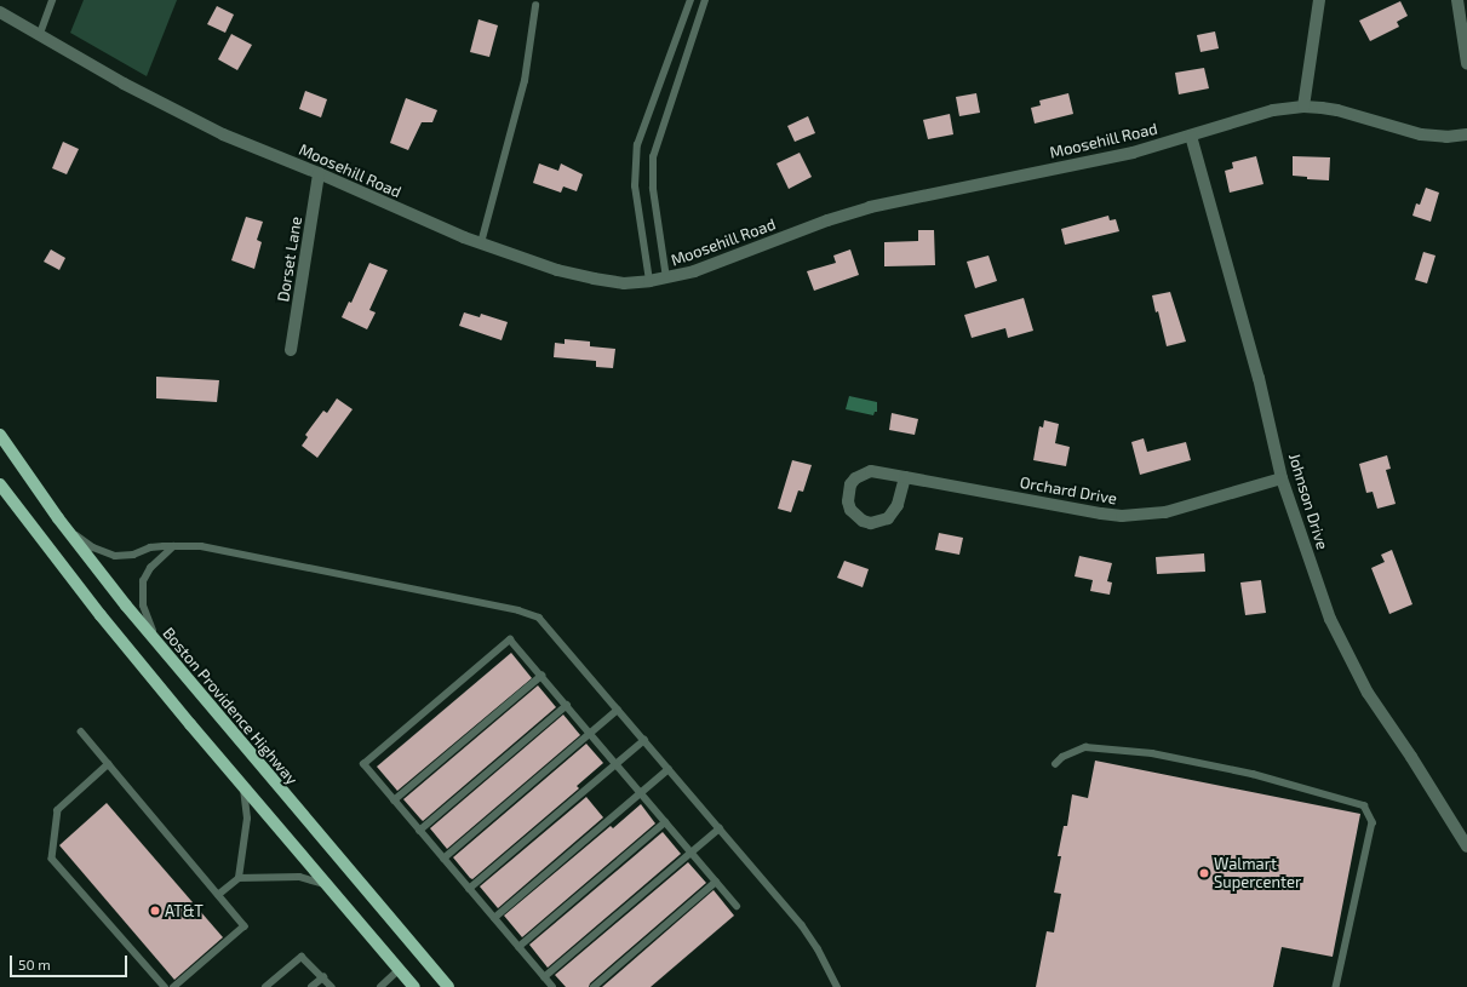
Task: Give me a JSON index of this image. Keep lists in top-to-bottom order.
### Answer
{
  "streets": {
    "main road": ["Boston Providence Highway"],
    "street": [
      "Moosehill Road",
      "Dorset Lane",
      "Orchard Drive",
      "Johnson Drive"
    ]
  },
  "crossings": [
    ["Moosehill Road", "Dorset Lane"],
    ["Moosehill Road", "Johnson Drive"],
    ["Orchard Drive", "Johnson Drive"]
  ],
  "places": ["Walmart Supercenter", "AT&T"],
  "scale_bar": "50 m"
}
